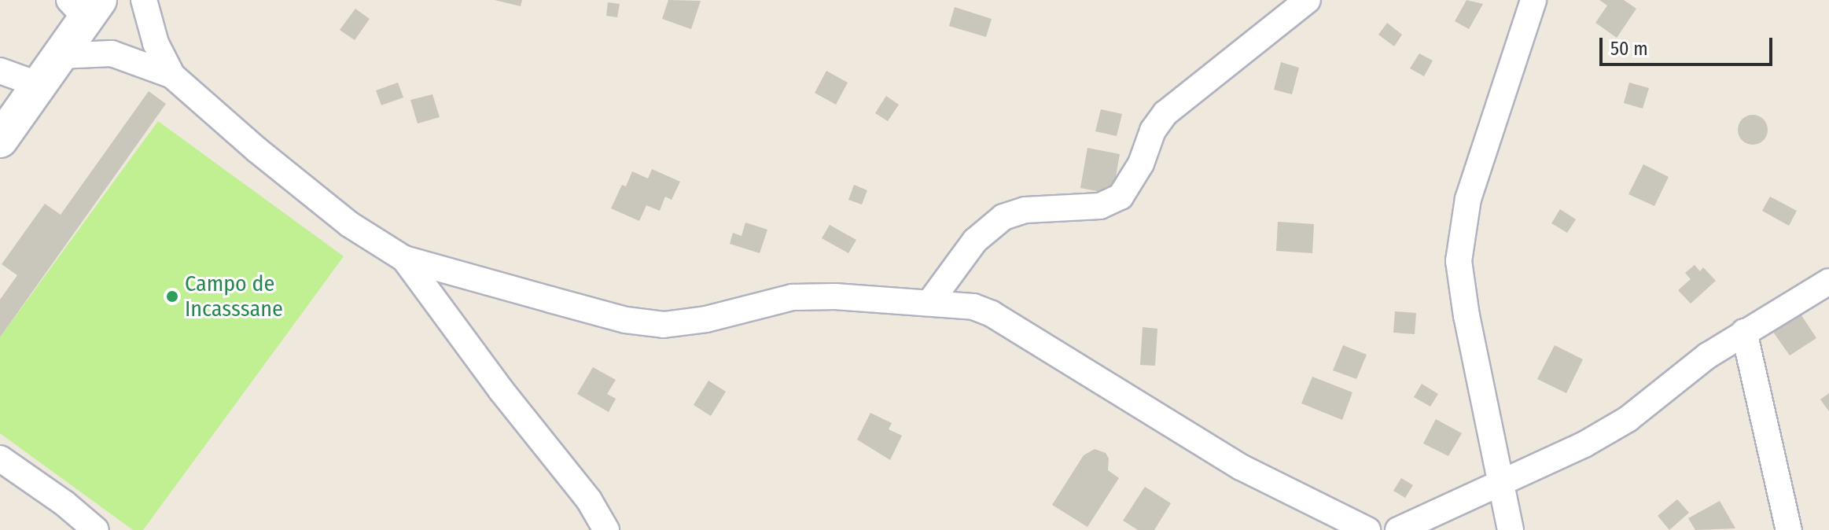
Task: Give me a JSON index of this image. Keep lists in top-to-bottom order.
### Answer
{
  "places": ["Campo de Incasssane"],
  "scale_bar": "50 m"
}
